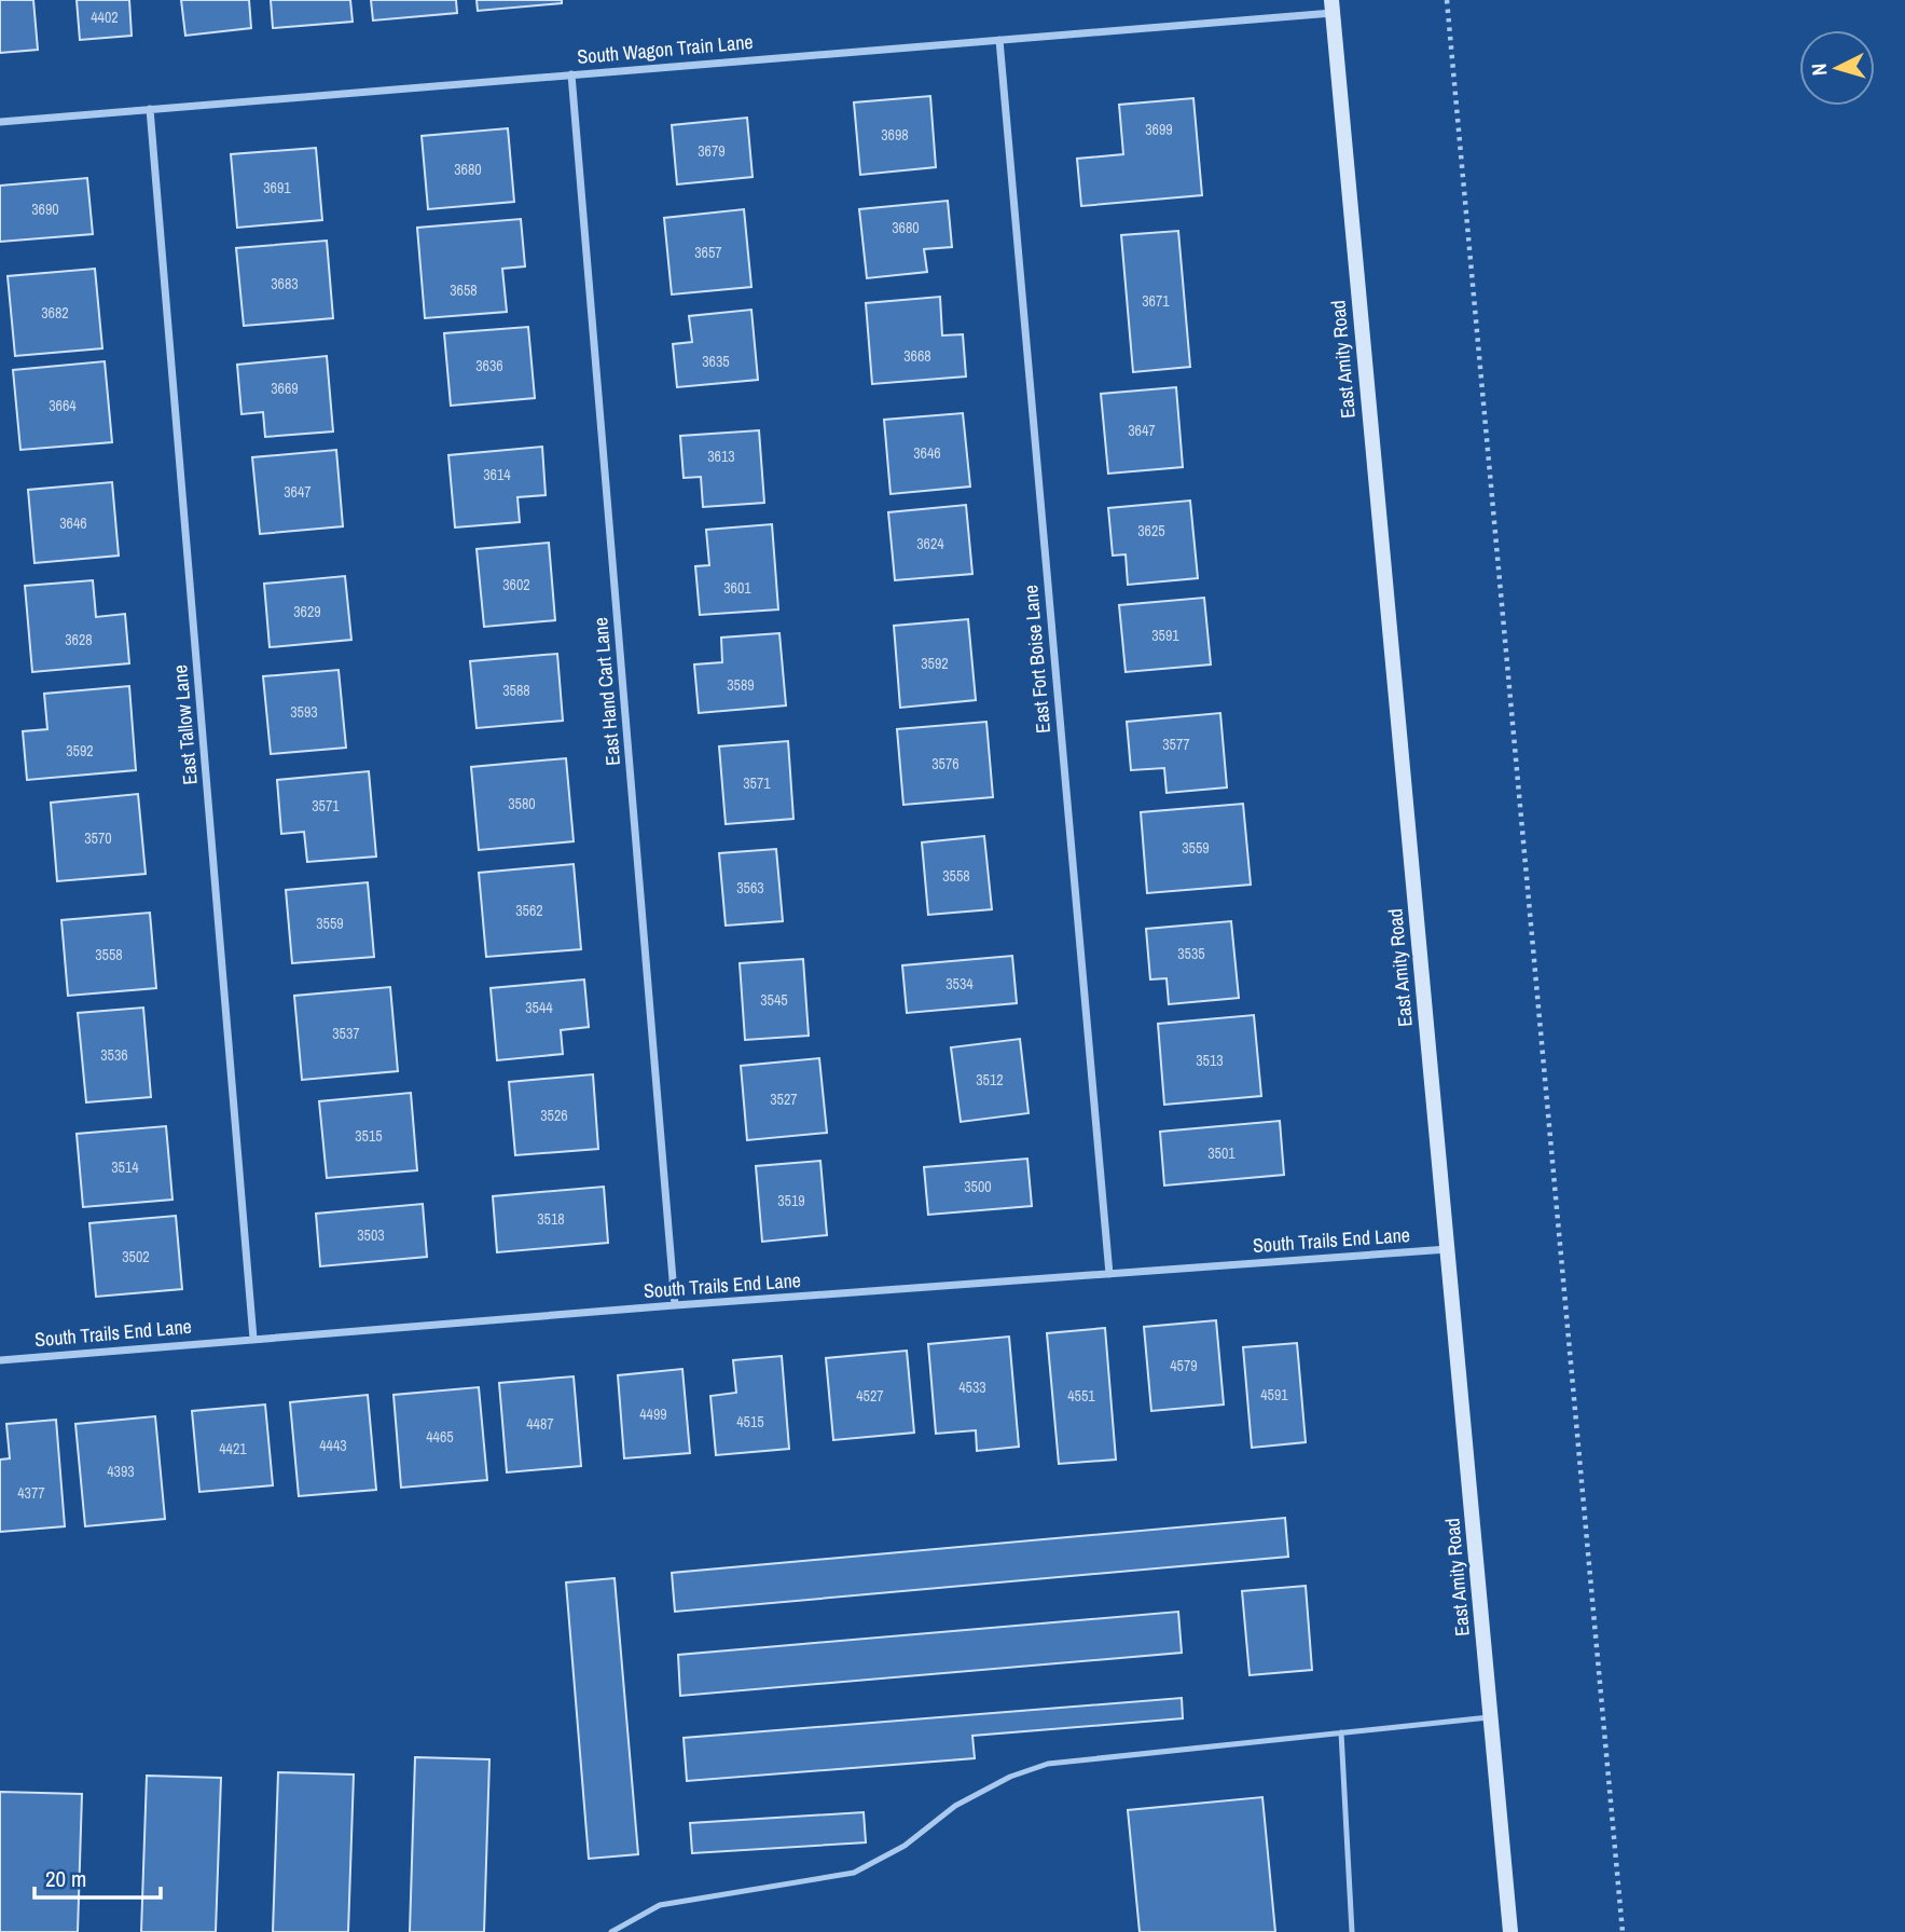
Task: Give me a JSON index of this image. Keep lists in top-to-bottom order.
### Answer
{
  "streets": {
    "street": [
      "South Wagon Train Lane",
      "East Amity Road",
      "East Fort Boise Lane",
      "East Hand Cart Lane",
      "East Tallow Lane",
      "South Trails End Lane"
    ]
  },
  "crossings": [
    ["South Wagon Train Lane", "East Amity Road"],
    ["South Wagon Train Lane", "East Fort Boise Lane"],
    ["South Wagon Train Lane", "East Hand Cart Lane"],
    ["South Wagon Train Lane", "East Tallow Lane"],
    ["East Amity Road", "South Trails End Lane"],
    ["East Fort Boise Lane", "South Trails End Lane"],
    ["East Hand Cart Lane", "South Trails End Lane"],
    ["East Tallow Lane", "South Trails End Lane"]
  ],
  "house_numbers": [
    "4402",
    "3699",
    "3698",
    "3679",
    "3680",
    "3691",
    "3690",
    "3680",
    "3657",
    "3683",
    "3658",
    "3671",
    "3682",
    "3668",
    "3635",
    "3636",
    "3669",
    "3664",
    "3647",
    "3646",
    "3613",
    "3614",
    "3647",
    "3646",
    "3625",
    "3624",
    "3602",
    "3601",
    "3629",
    "3591",
    "3628",
    "3592",
    "3589",
    "3588",
    "3593",
    "3577",
    "3592",
    "3576",
    "3571",
    "3580",
    "3571",
    "3570",
    "3559",
    "3558",
    "3563",
    "3562",
    "3559",
    "3535",
    "3558",
    "3534",
    "3545",
    "3544",
    "3537",
    "3536",
    "3513",
    "3512",
    "3527",
    "3526",
    "3515",
    "3501",
    "3514",
    "3500",
    "3519",
    "3518",
    "3503",
    "3502",
    "4579",
    "4533",
    "4591",
    "4527",
    "4551",
    "4499",
    "4515",
    "4487",
    "4465",
    "4443",
    "4421",
    "4393",
    "4377"
  ],
  "scale_bar": "20 m",
  "north": "left"
}
